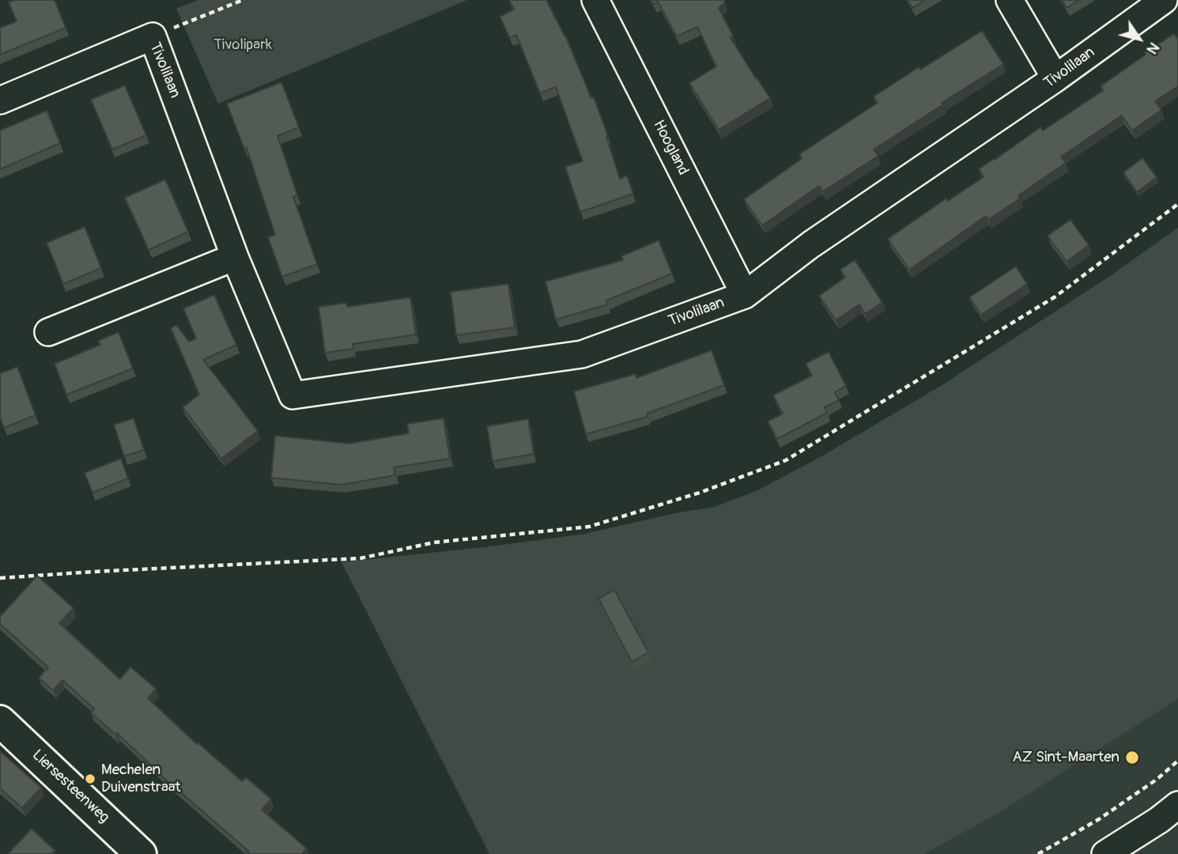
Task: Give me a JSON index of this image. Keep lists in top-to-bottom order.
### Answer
{
  "streets": {
    "main road": ["Liersesteenweg"],
    "street": ["Tivolilaan", "Hoogland"]
  },
  "crossings": [
    ["Tivolilaan", "Hoogland"]
  ],
  "parks": ["Tivolipark"],
  "places": ["AZ Sint-Maarten", "Mechelen Duivenstraat"],
  "north": "bottom right"
}
